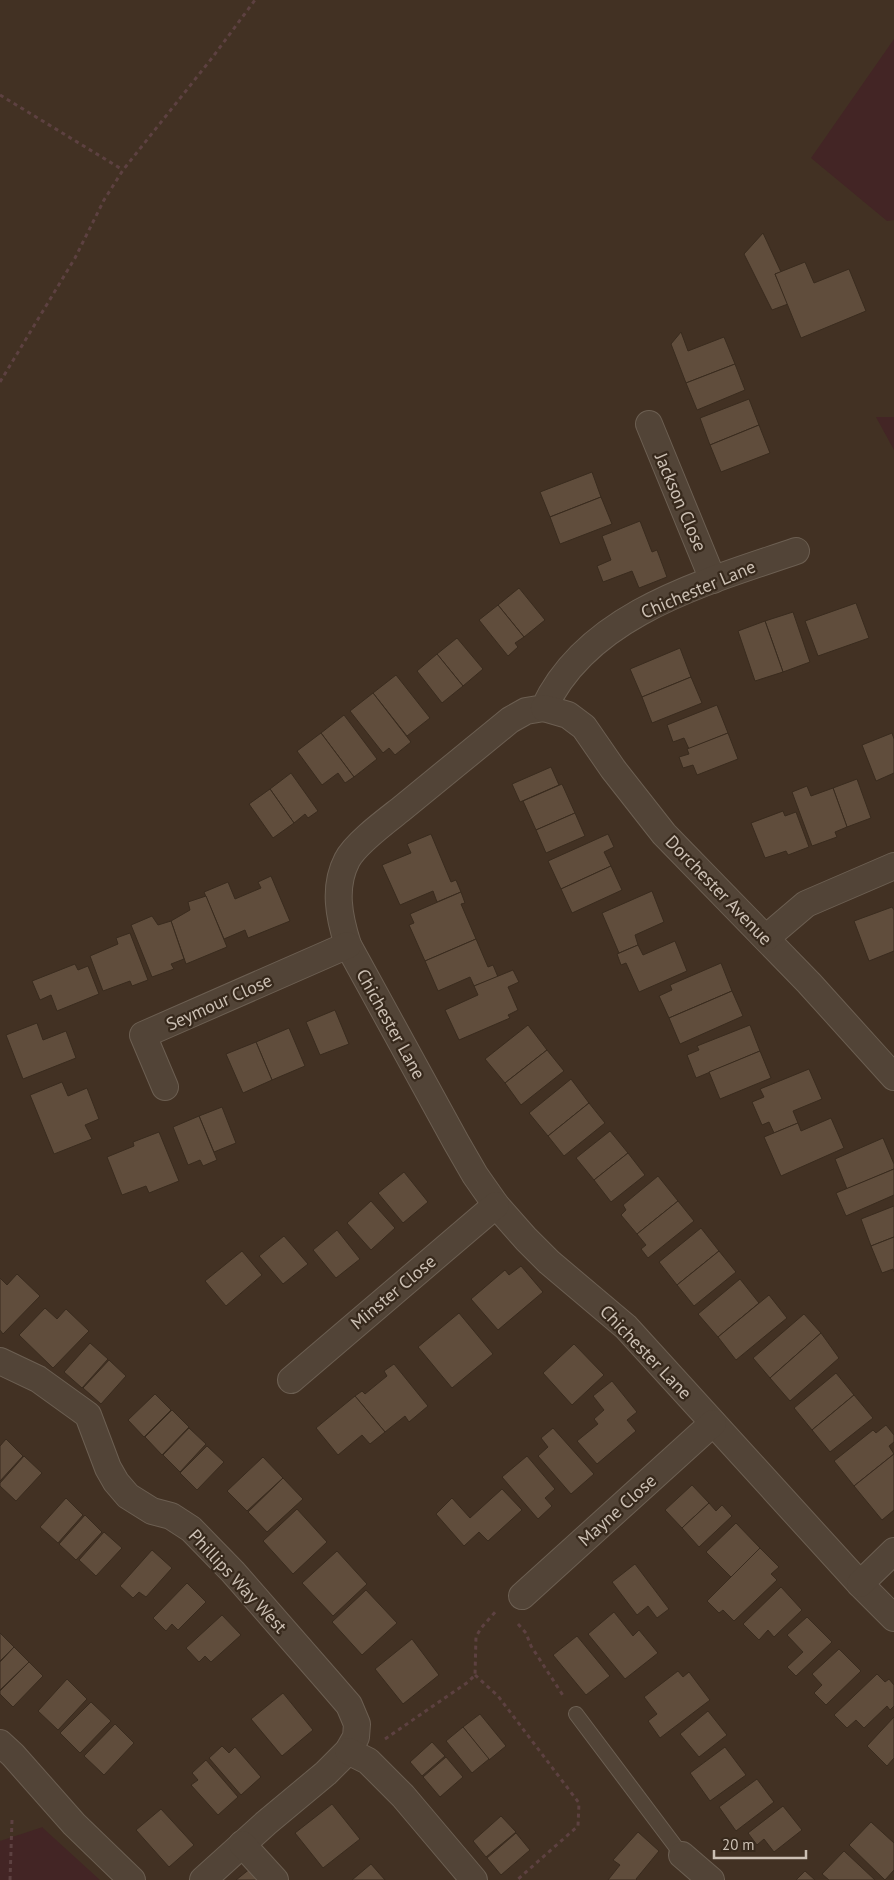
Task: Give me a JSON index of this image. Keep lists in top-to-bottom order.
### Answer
{
  "streets": {
    "street": [
      "Jackson Close",
      "Chichester Lane",
      "Dorchester Avenue",
      "Seymour Close",
      "Minster Close",
      "Mayne Close",
      "Phillips Way West"
    ]
  },
  "crossings": [
    ["Jackson Close", "Chichester Lane"],
    ["Chichester Lane", "Dorchester Avenue"],
    ["Chichester Lane", "Seymour Close"],
    ["Chichester Lane", "Minster Close"],
    ["Chichester Lane", "Mayne Close"]
  ],
  "scale_bar": "20 m"
}
